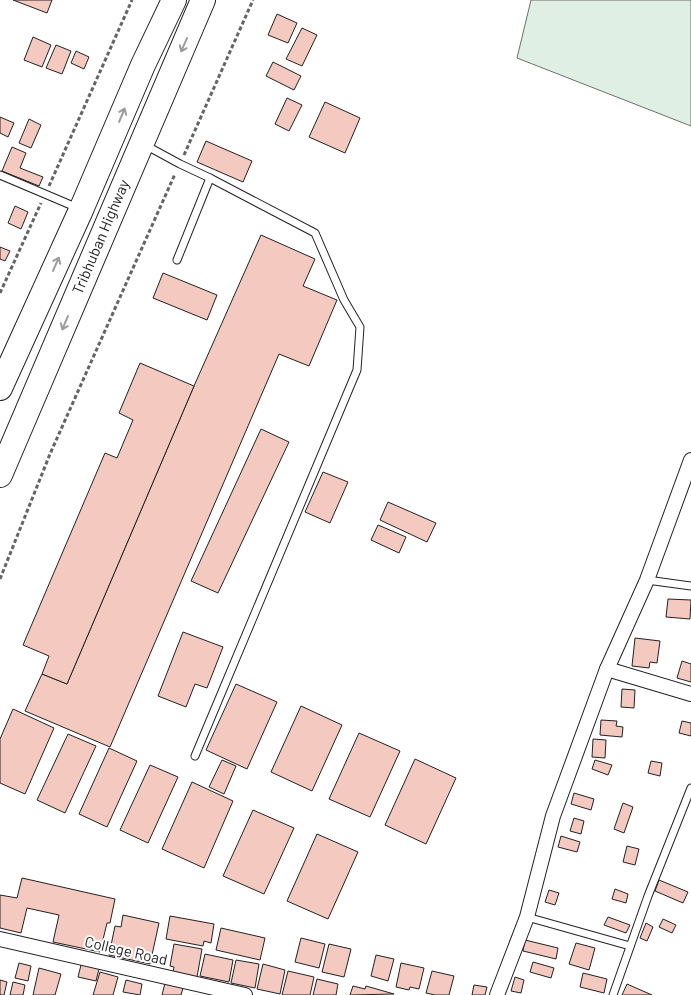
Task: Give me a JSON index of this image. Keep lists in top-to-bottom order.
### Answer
{
  "streets": {
    "highway": ["Tribhuban Highway"],
    "street": ["College Road"]
  }
}
